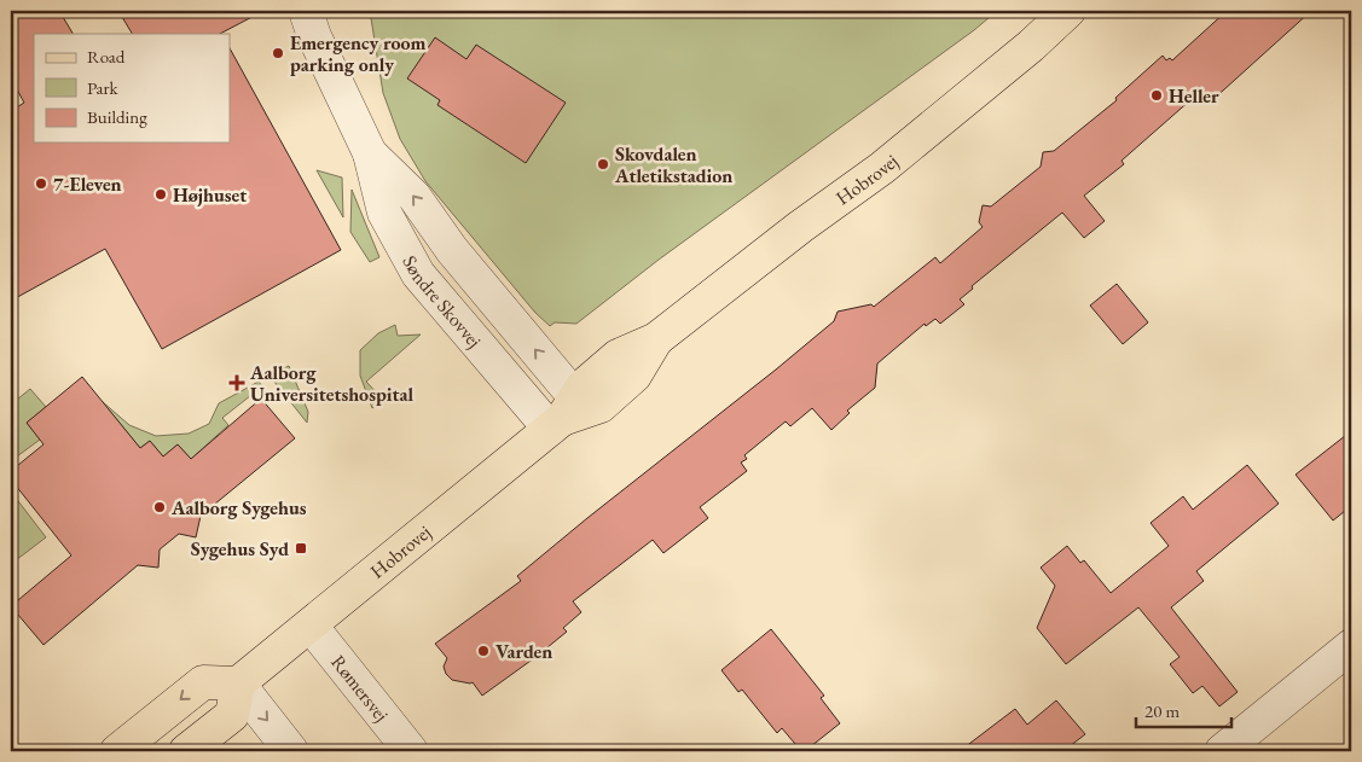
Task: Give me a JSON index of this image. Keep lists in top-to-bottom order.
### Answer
{
  "streets": {
    "main road": ["Hobrovej"],
    "street": ["Søndre Skovvej", "Rømersvej"]
  },
  "crossings": [
    ["Hobrovej", "Søndre Skovvej"],
    ["Hobrovej", "Rømersvej"]
  ],
  "places": {
    "other": [
      "Emergency room parking only",
      "Heller",
      "Skovdalen Atletikstadion",
      "7-Eleven",
      "Højhuset",
      "Aalborg Sygehus",
      "Varden"
    ],
    "health": ["Aalborg Universitetshospital"],
    "transit": ["Sygehus Syd"]
  },
  "legend": ["Road", "Park", "Building"],
  "scale_bar": "20 m"
}
